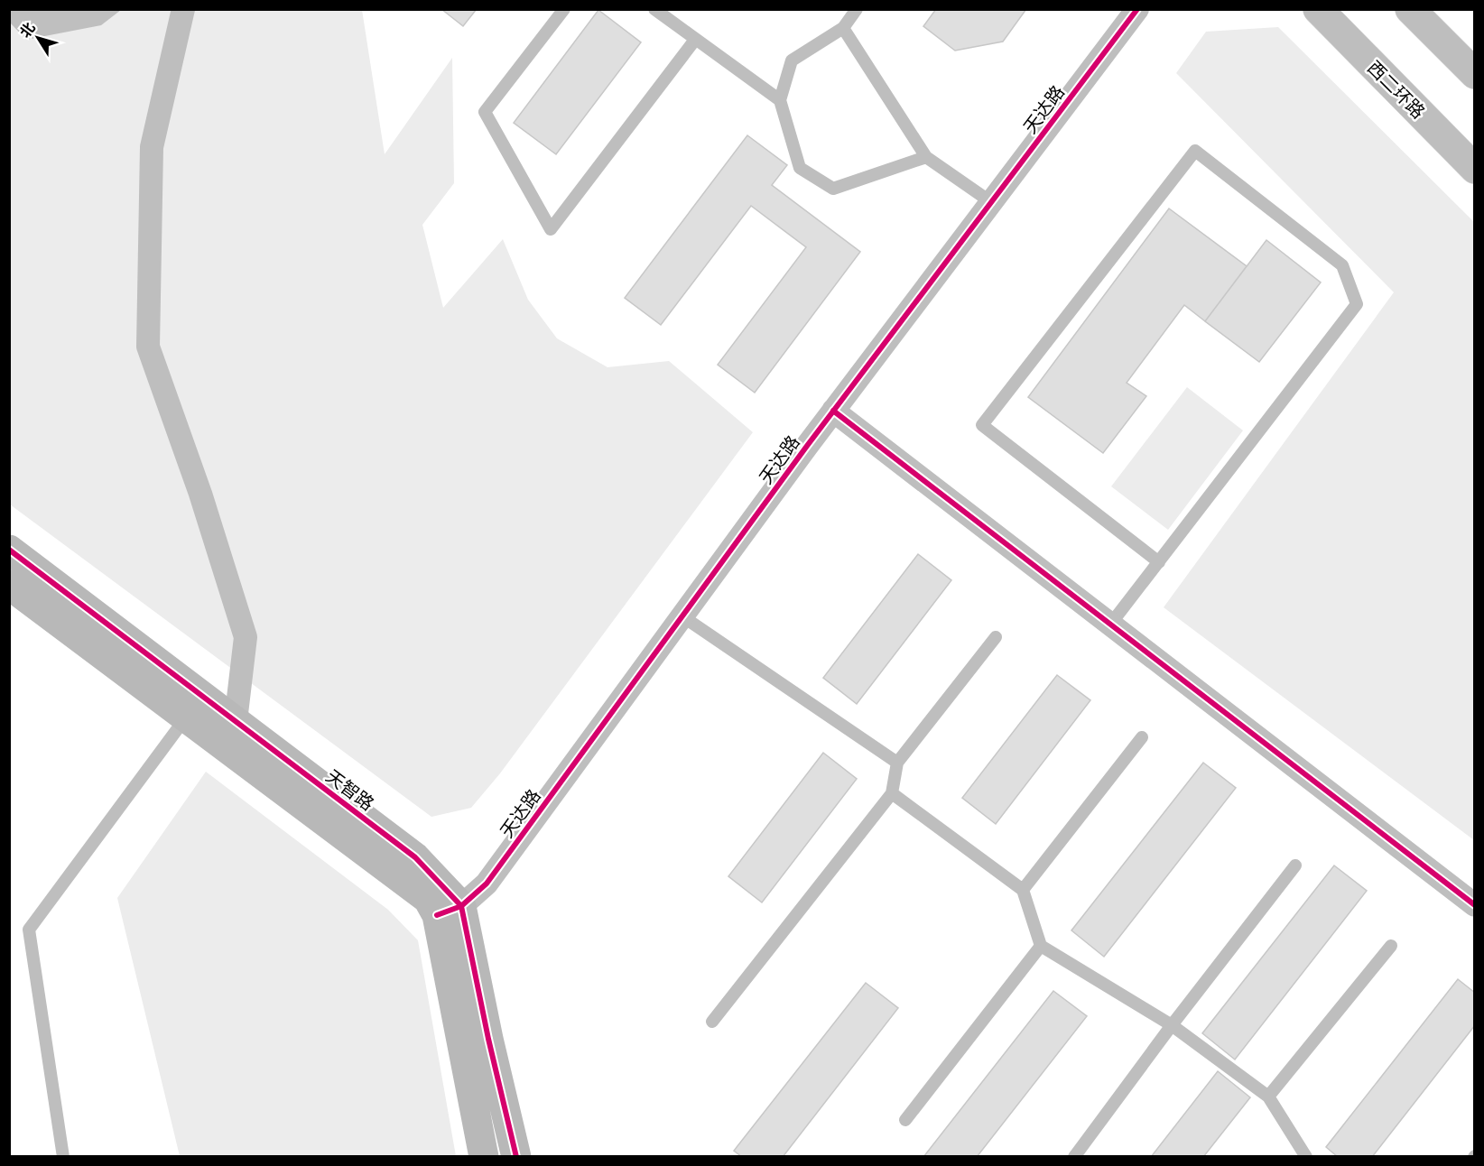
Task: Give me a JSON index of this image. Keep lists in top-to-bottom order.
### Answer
{
  "streets": {
    "highway": ["西二环路"],
    "street": ["天达路", "天智路"]
  },
  "crossings": [
    ["天达路", "天智路"]
  ],
  "north": "top left"
}
